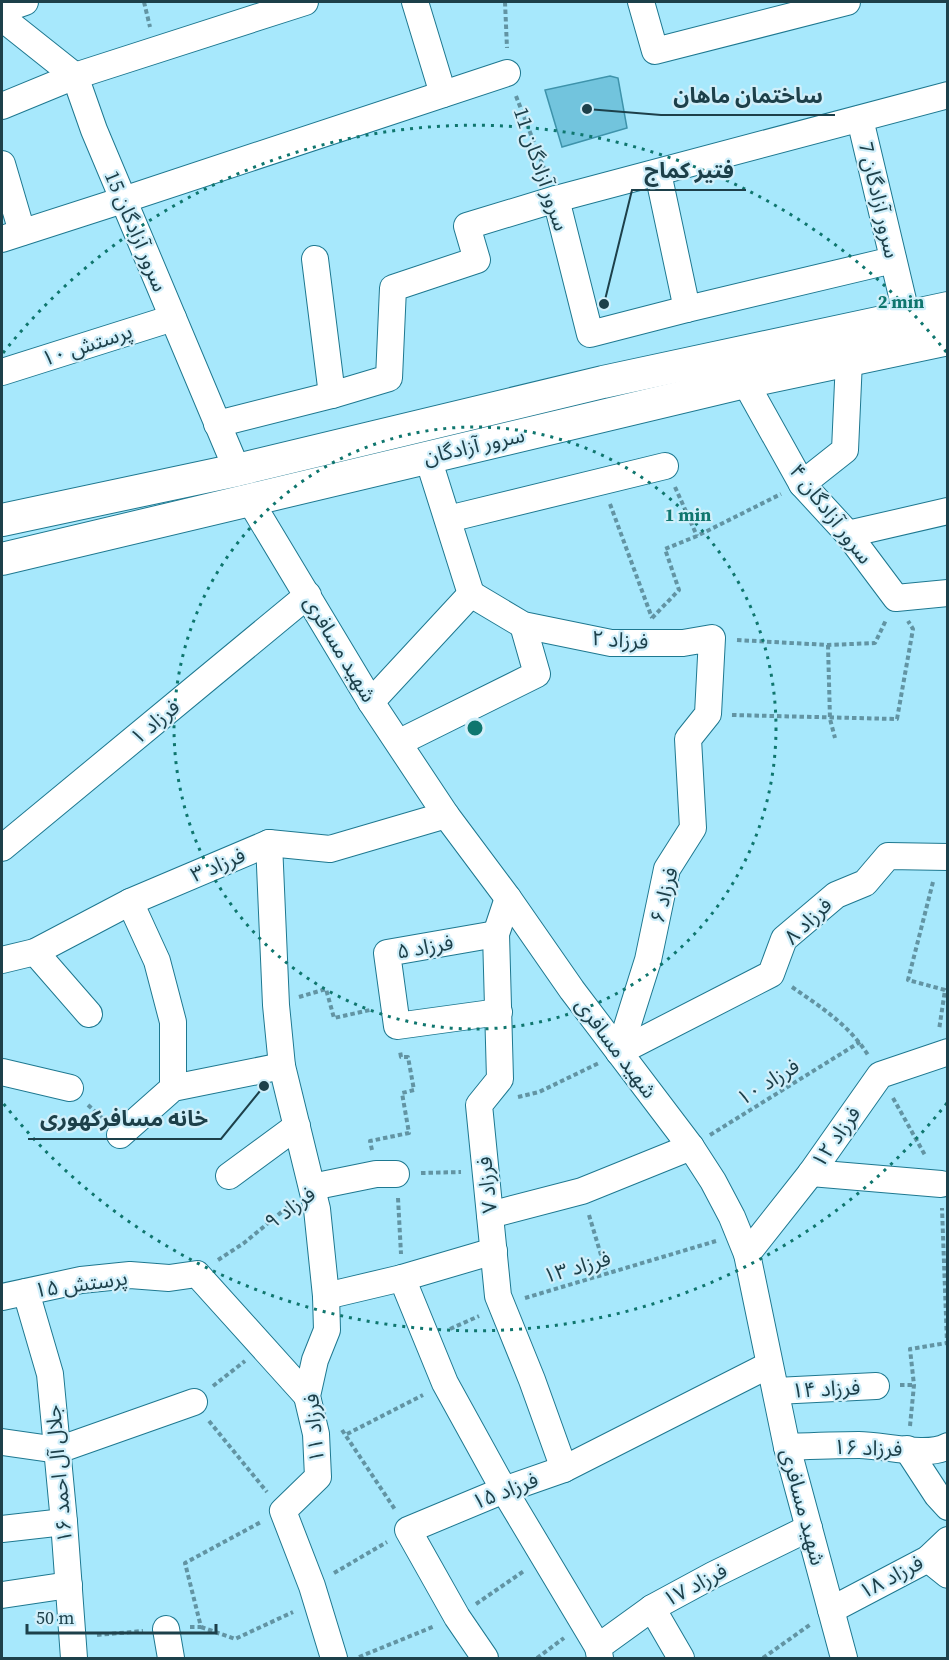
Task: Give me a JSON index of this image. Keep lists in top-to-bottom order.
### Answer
{
  "streets": {
    "main road": ["سرور آزادگان"],
    "street": [
      "سرور آزادگان 11",
      "سرور آزادگان 7",
      "سرور آزادگان 15",
      "پرستش ۱۰",
      "سرور آزادگان ۴",
      "فرزاد ۲",
      "شهید مسافری",
      "فرزاد ۱",
      "فرزاد ۳",
      "فرزاد ۶",
      "فرزاد ۸",
      "فرزاد ۵",
      "فرزاد ۱۲",
      "فرزاد ۷",
      "فرزاد ۹",
      "پرستش ۱۵",
      "فرزاد ۱۴",
      "فرزاد ۱۱",
      "فرزاد ۱۶",
      "جلال آل احمد ۱۶",
      "فرزاد ۱۵",
      "فرزاد ۱۸",
      "فرزاد ۱۷"
    ],
    "path": ["فرزاد ۱۰", "فرزاد ۱۳"]
  },
  "crossings": [
    ["سرور آزادگان 7", "سرور آزادگان"],
    ["سرور آزادگان 15", "پرستش ۱۰"],
    ["سرور آزادگان 15", "سرور آزادگان"],
    ["سرور آزادگان", "سرور آزادگان ۴"],
    ["سرور آزادگان", "شهید مسافری"],
    ["شهید مسافری", "فرزاد ۱"],
    ["شهید مسافری", "فرزاد ۳"],
    ["شهید مسافری", "فرزاد ۶"],
    ["شهید مسافری", "فرزاد ۱۰"],
    ["شهید مسافری", "فرزاد ۱۲"],
    ["شهید مسافری", "فرزاد ۱۳"],
    ["شهید مسافری", "فرزاد ۱۴"],
    ["شهید مسافری", "فرزاد ۱۶"],
    ["شهید مسافری", "فرزاد ۱۵"],
    ["شهید مسافری", "فرزاد ۱۸"],
    ["شهید مسافری", "فرزاد ۱۷"],
    ["فرزاد ۳", "فرزاد ۱۱"],
    ["فرزاد ۱۲", "فرزاد ۱۳"],
    ["فرزاد ۷", "فرزاد ۱۳"],
    ["فرزاد ۷", "فرزاد ۱۵"],
    ["فرزاد ۹", "پرستش ۱۵"],
    ["فرزاد ۹", "فرزاد ۱۱"],
    ["پرستش ۱۵", "جلال آل احمد ۱۶"]
  ],
  "places": ["ساختمان ماهان", "فتیر کماج", "خانه مسافرکهوری"],
  "scale_bar": "50 m",
  "rings": ["2 min", "1 min"]
}
